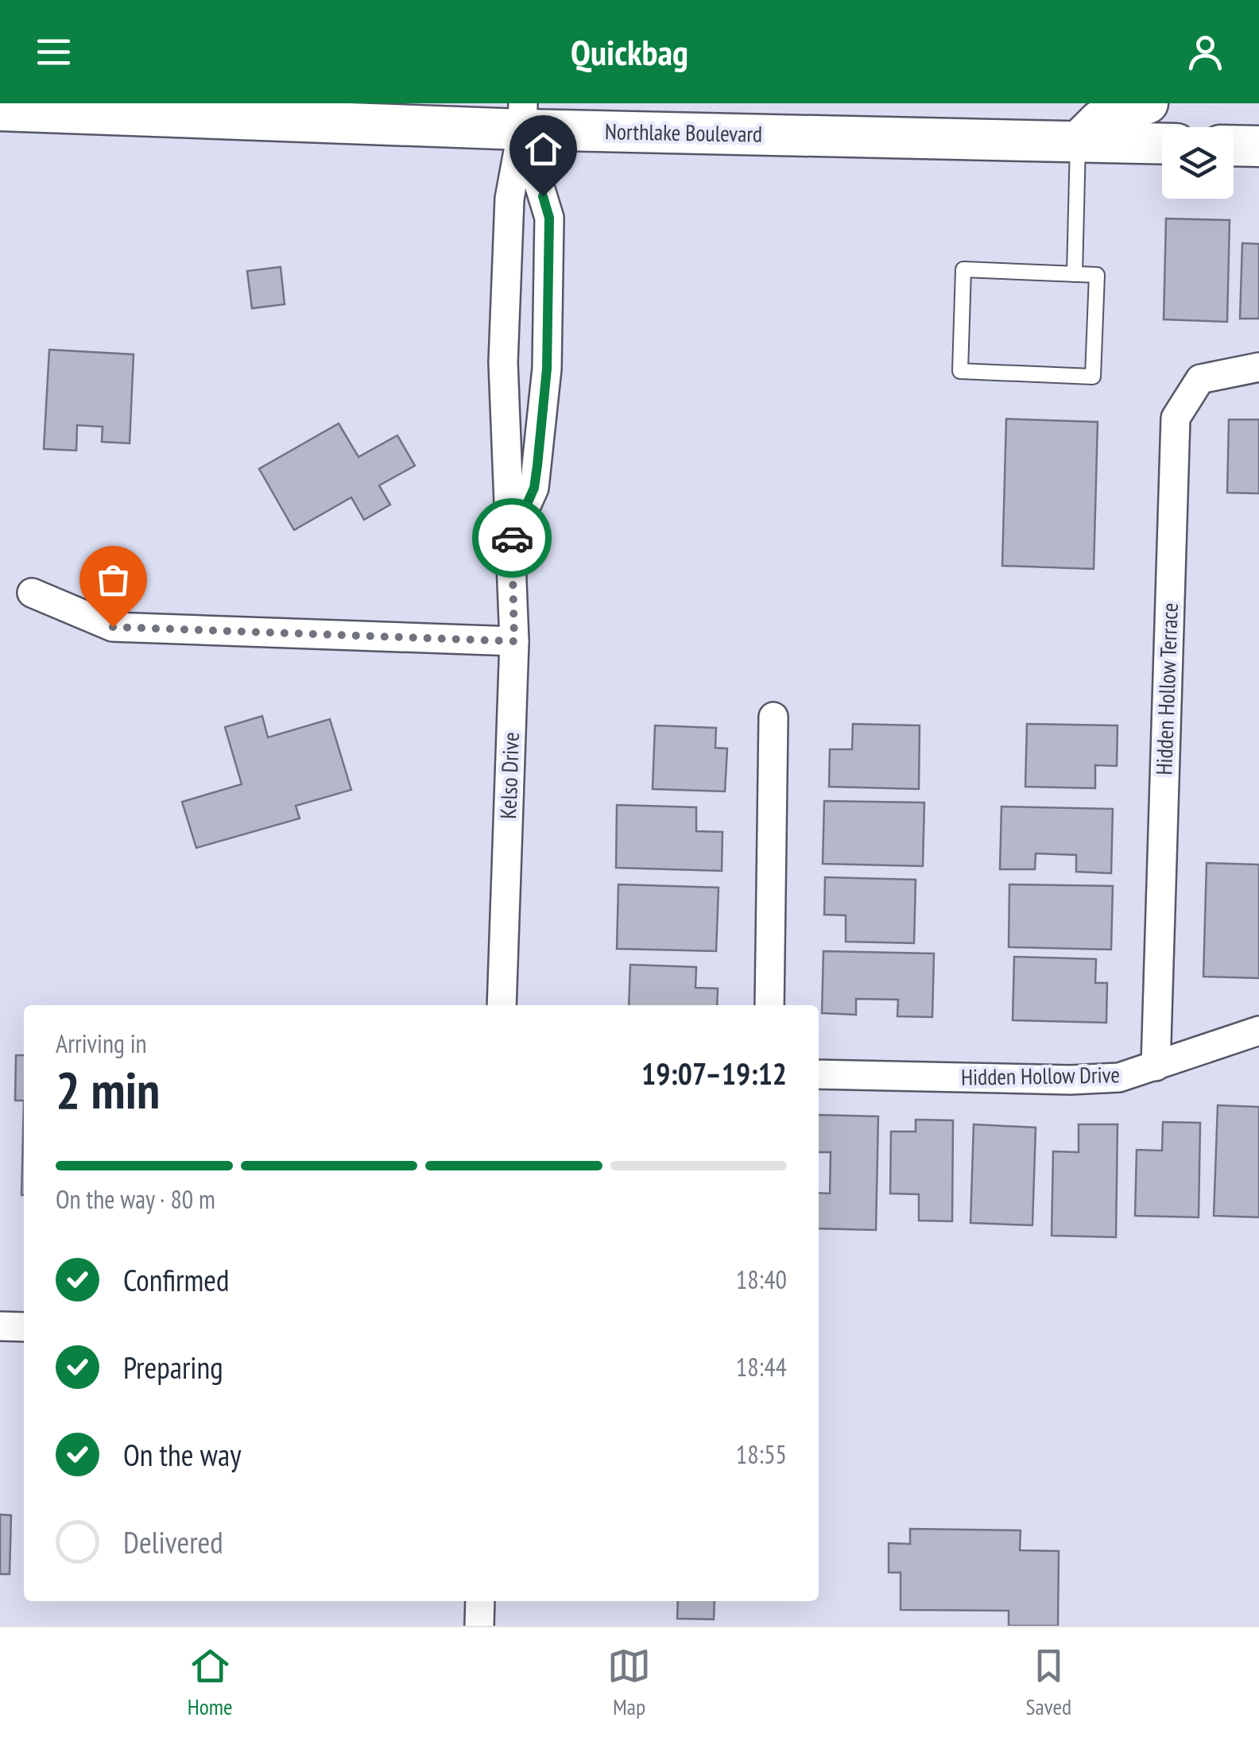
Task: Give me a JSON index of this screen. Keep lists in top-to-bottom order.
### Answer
{
  "streets": {
    "main road": ["Northlake Boulevard"],
    "street": ["Hidden Hollow Terrace", "Kelso Drive", "Hidden Hollow Drive"]
  },
  "crossings": [
    ["Northlake Boulevard", "Kelso Drive"],
    ["Hidden Hollow Terrace", "Hidden Hollow Drive"]
  ],
  "page": {
    "header": "Quickbag",
    "heading": ["2 min", "Arriving in", "19:07–19:12"],
    "bar": "On the way · 80 m",
    "list": [
      ["Confirmed", "18:40"],
      ["Preparing", "18:44"],
      ["On the way", "18:55"],
      "Delivered"
    ],
    "tabs": ["Home", "Map", "Saved"]
  }
}
